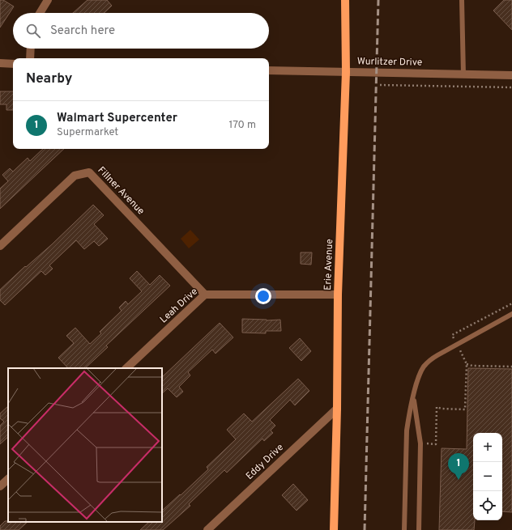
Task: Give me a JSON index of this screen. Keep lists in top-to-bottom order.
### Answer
{
  "streets": {
    "main road": ["Erie Avenue"],
    "street": [
      "Wurlitzer Drive",
      "Fillner Avenue",
      "Leah Drive",
      "Eddy Drive"
    ]
  },
  "crossings": [
    ["Wurlitzer Drive", "Erie Avenue"],
    ["Fillner Avenue", "Leah Drive"],
    ["Erie Avenue", "Leah Drive"],
    ["Erie Avenue", "Eddy Drive"]
  ],
  "page": {
    "search": "Search here",
    "heading": "Nearby",
    "list": [
      {
        "mark": "1",
        "name": "Walmart Supercenter",
        "note": "Supermarket",
        "value": "170 m"
      }
    ],
    "map_buttons": ["+", "−"],
    "pins": "1"
  }
}
